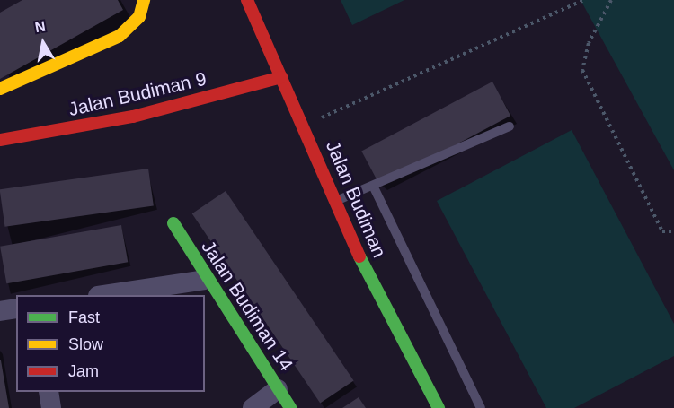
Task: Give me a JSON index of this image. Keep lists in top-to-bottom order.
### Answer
{
  "streets": {
    "street": ["Jalan Budiman 9", "Jalan Budiman", "Jalan Budiman 14"]
  },
  "crossings": [
    ["Jalan Budiman 9", "Jalan Budiman"]
  ],
  "legend": ["Fast", "Slow", "Jam"],
  "north": "top"
}
